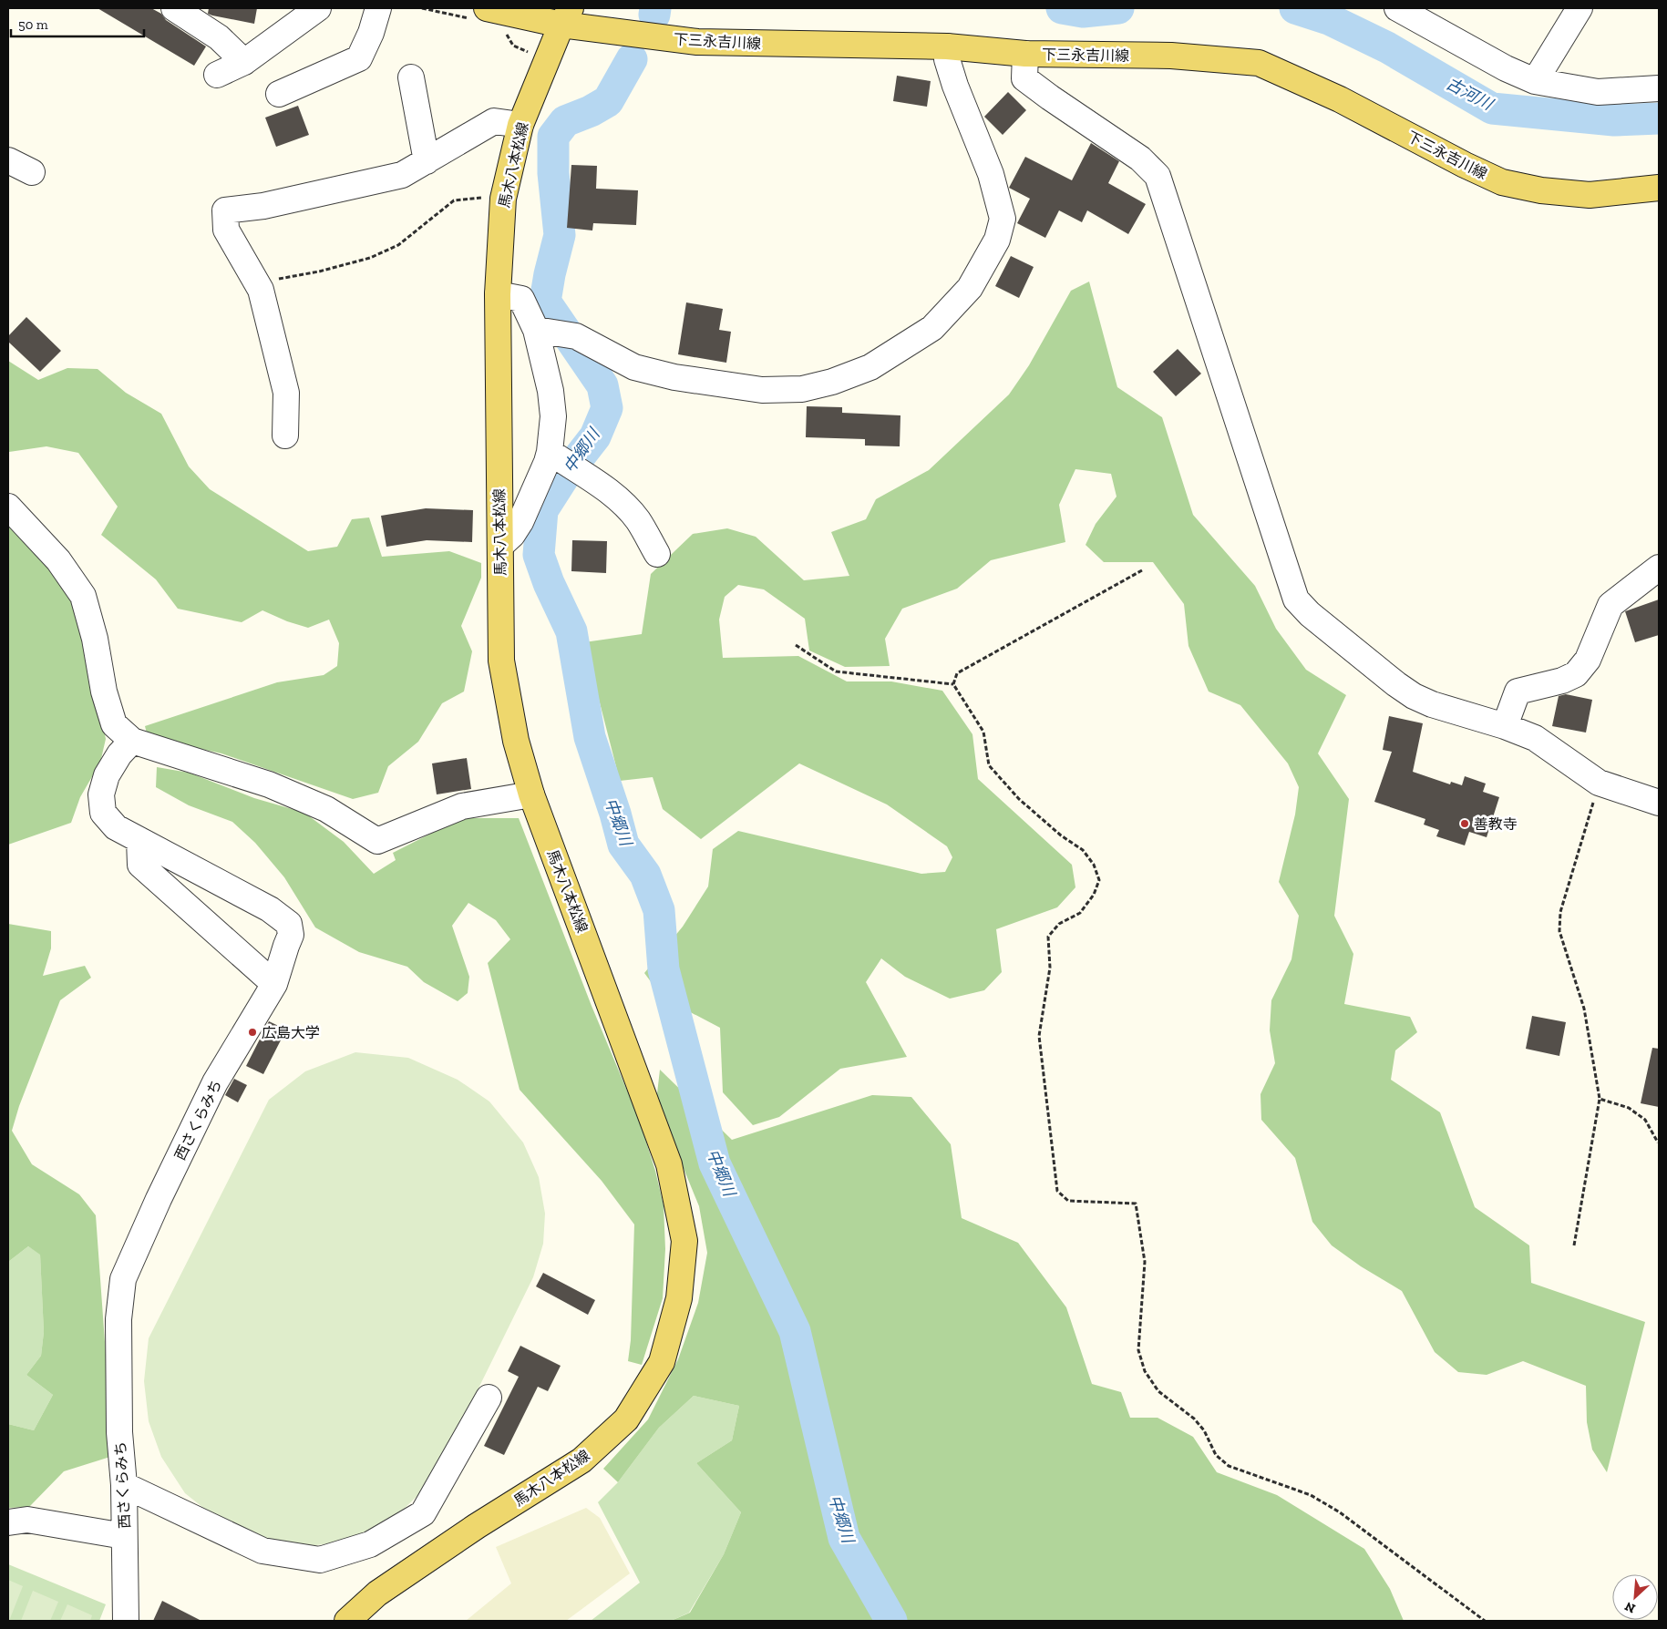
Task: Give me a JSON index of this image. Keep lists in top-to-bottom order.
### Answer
{
  "streets": {
    "main road": ["下三永吉川線", "馬木八本松線"],
    "street": ["西さくらみち"]
  },
  "crossings": [
    ["下三永吉川線", "馬木八本松線"]
  ],
  "water": ["古河川", "中郷川"],
  "places": ["善教寺", "広島大学"],
  "scale_bar": "50 m",
  "north": "bottom left"
}
